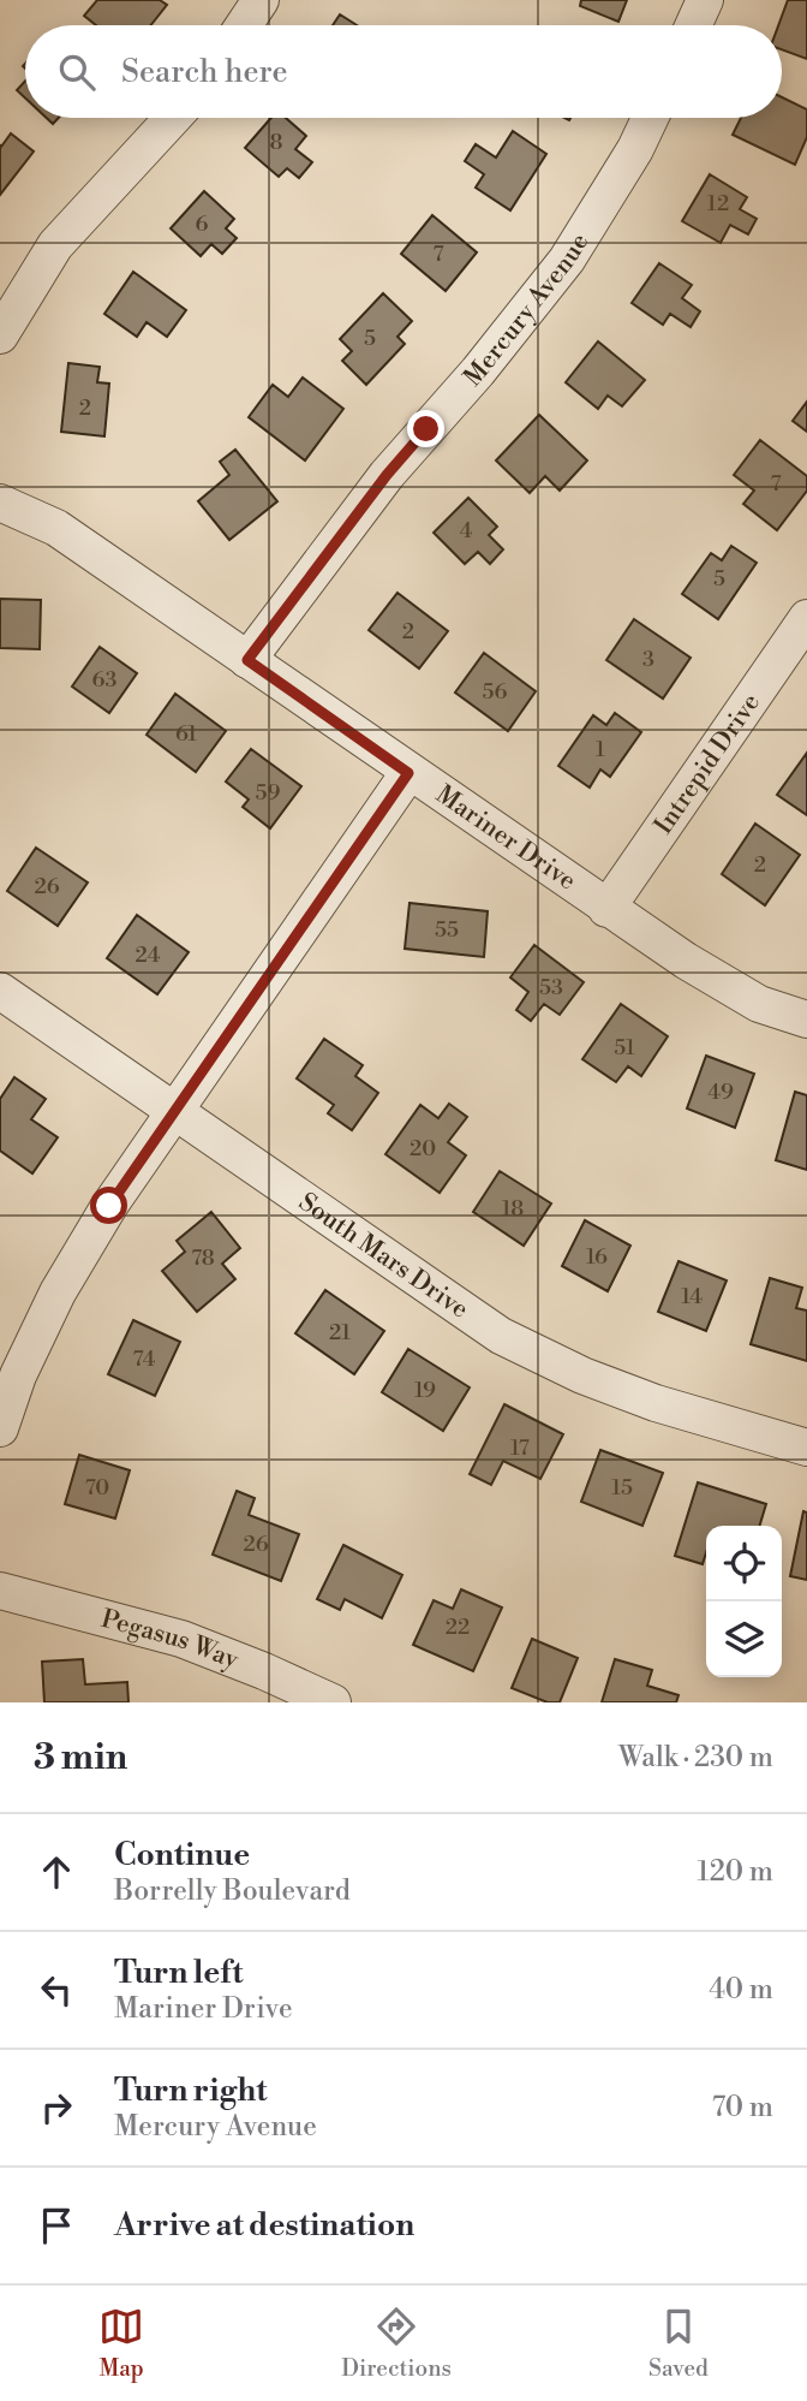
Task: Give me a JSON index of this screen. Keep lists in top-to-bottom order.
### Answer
{
  "streets": {
    "street": [
      "Mercury Avenue",
      "Intrepid Drive",
      "Mariner Drive",
      "South Mars Drive",
      "Pegasus Way"
    ]
  },
  "crossings": [
    ["Mercury Avenue", "Mariner Drive"],
    ["Intrepid Drive", "Mariner Drive"]
  ],
  "house_numbers": [
    "8",
    "12",
    "6",
    "7",
    "5",
    "2",
    "7",
    "4",
    "5",
    "2",
    "3",
    "63",
    "56",
    "61",
    "1",
    "59",
    "2",
    "26",
    "55",
    "24",
    "53",
    "51",
    "49",
    "20",
    "18",
    "16",
    "78",
    "14",
    "21",
    "74",
    "19",
    "17",
    "70",
    "15",
    "26",
    "22"
  ],
  "page": {
    "search": "Search here",
    "heading": ["3 min", "Walk · 230 m"],
    "list": [
      ["Continue", "Borrelly Boulevard", "120 m"],
      ["Turn left", "Mariner Drive", "40 m"],
      ["Turn right", "Mercury Avenue", "70 m"],
      "Arrive at destination"
    ],
    "nav": ["Map", "Directions", "Saved"]
  }
}
